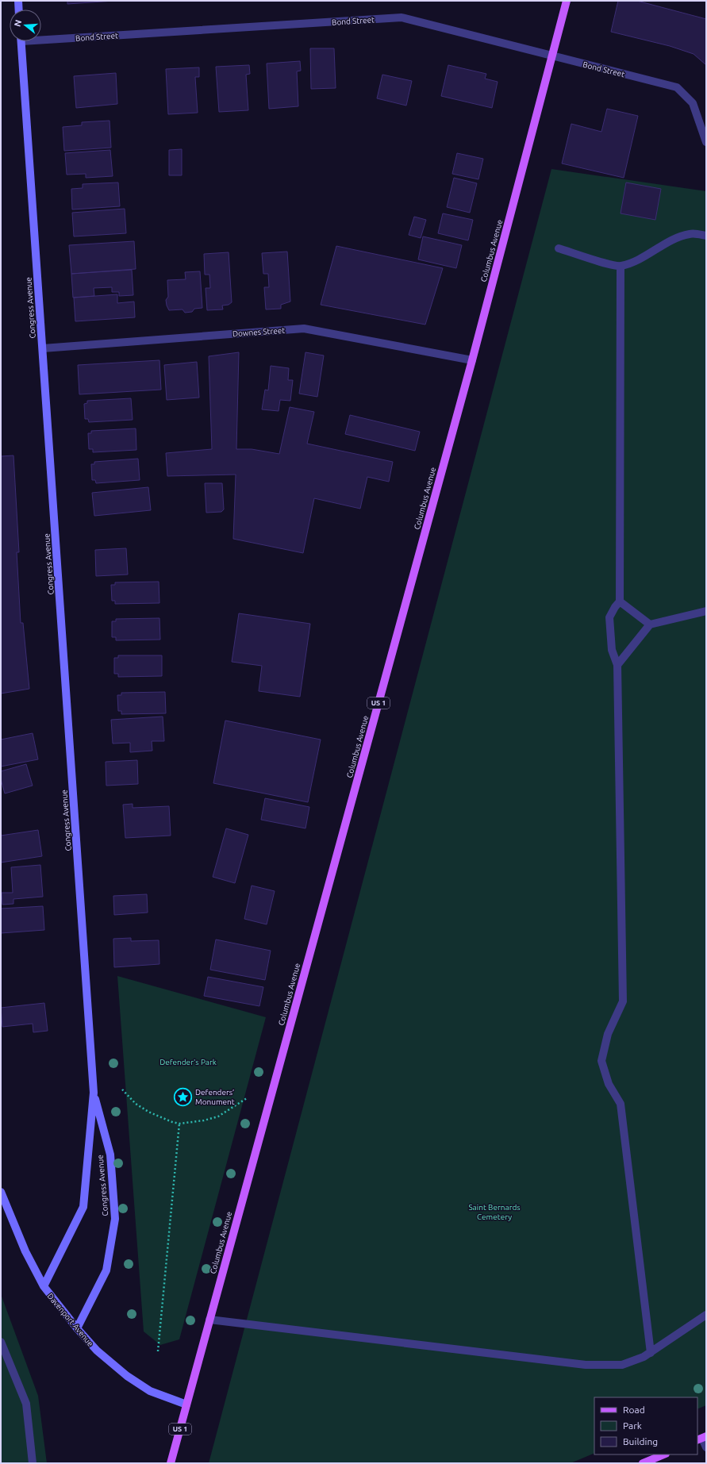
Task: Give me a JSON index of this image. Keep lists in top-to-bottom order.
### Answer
{
  "streets": {
    "main road": [
      "Columbus Avenue",
      "Congress Avenue",
      "US 1",
      "Davenport Avenue"
    ],
    "street": ["Bond Street", "Downes Street"]
  },
  "crossings": [
    ["Bond Street", "Columbus Avenue"],
    ["Columbus Avenue", "Downes Street"],
    ["Columbus Avenue", "US 1"],
    ["Columbus Avenue", "Davenport Avenue"],
    ["Congress Avenue", "Downes Street"],
    ["Congress Avenue", "Davenport Avenue"],
    ["US 1", "Davenport Avenue"]
  ],
  "parks": ["Defender's Park", "Saint Bernards Cemetery"],
  "places": {
    "place": ["Defenders’ Monument"]
  },
  "legend": ["Road", "Park", "Building"],
  "north": "left"
}
